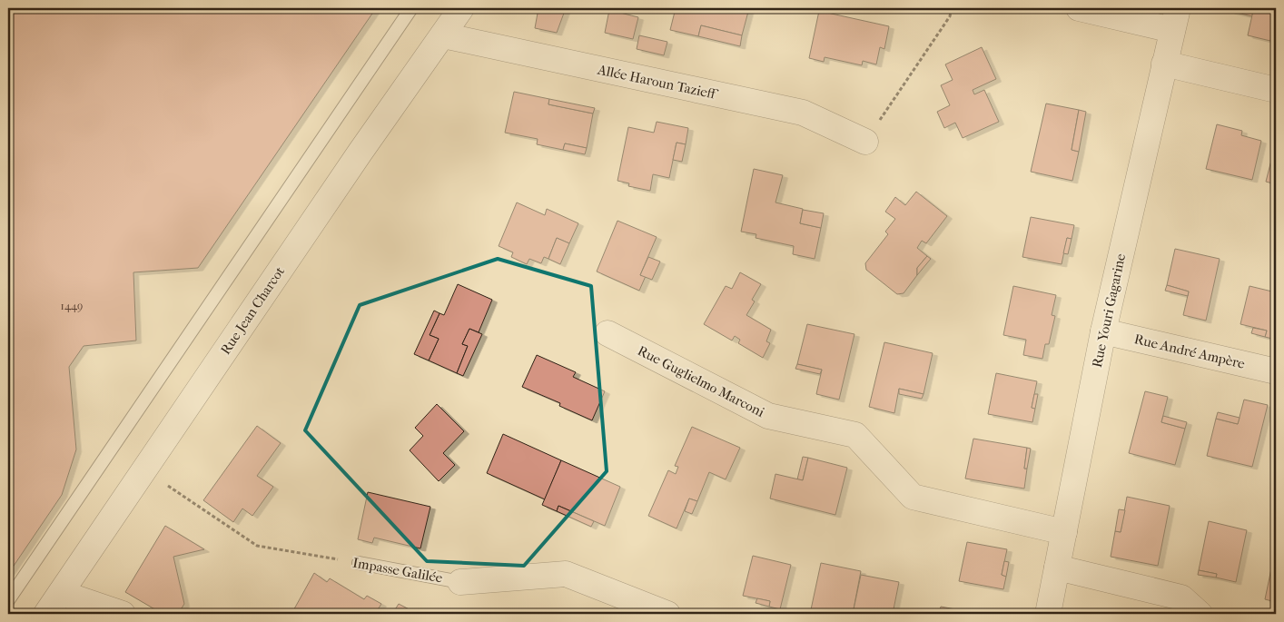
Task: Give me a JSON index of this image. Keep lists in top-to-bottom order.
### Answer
{
  "streets": {
    "street": [
      "Allée Haroun Tazieff",
      "Rue Jean Charcot",
      "Rue Youri Gagarine",
      "Rue André Ampère",
      "Rue Guglielmo Marconi",
      "Impasse Galilée"
    ]
  },
  "crossings": [
    ["Allée Haroun Tazieff", "Rue Jean Charcot"],
    ["Rue Jean Charcot", "Impasse Galilée"],
    ["Rue Youri Gagarine", "Rue André Ampère"],
    ["Rue Youri Gagarine", "Rue Guglielmo Marconi"]
  ],
  "house_numbers": ["1449"]
}
